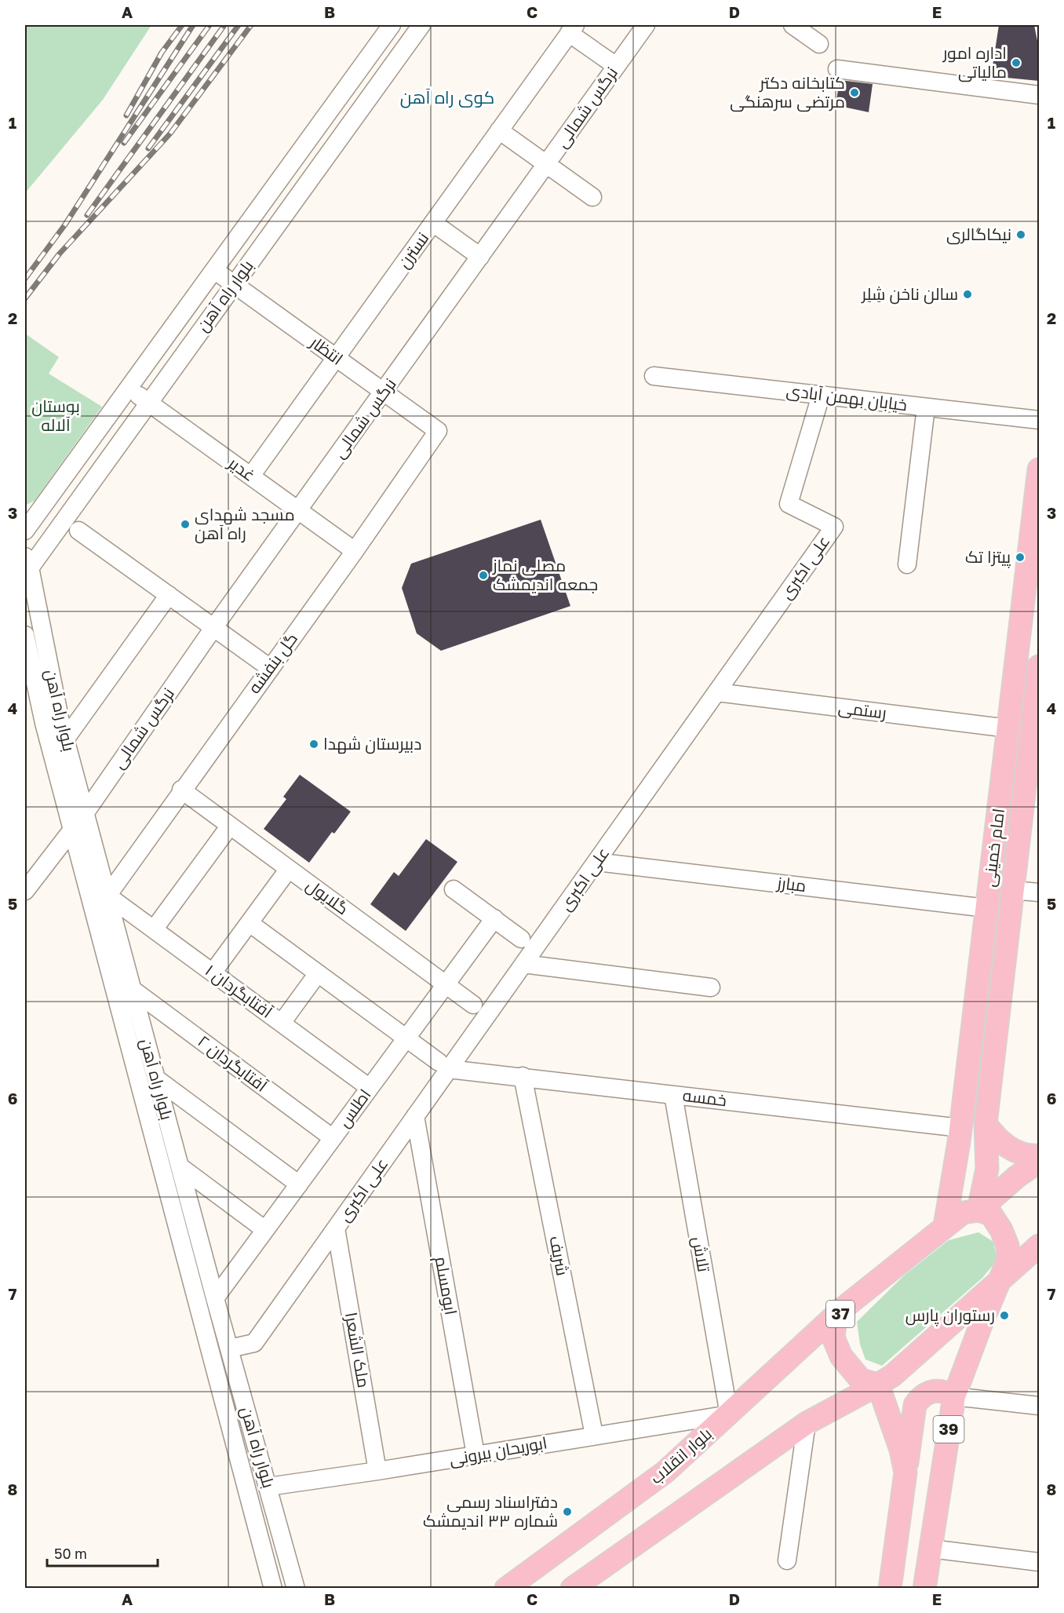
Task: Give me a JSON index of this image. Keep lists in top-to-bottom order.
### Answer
{
  "streets": {
    "main road": [
      "امام خمینی",
      "37",
      "39",
      "بلوار انقلاب"
    ],
    "street": [
      "نرگس شمالی",
      "نسترن",
      "بلوار راه آهن",
      "انتظار",
      "خیابان بهمن آبادی",
      "غدیر",
      "علی اکبری",
      "گل بنفشه",
      "رستمی",
      "مبارز",
      "گلایول",
      "آفتابگردان ۱",
      "آفتابگردان ۲",
      "خمسه",
      "اطلس",
      "تلاش",
      "شریف",
      "ابومسلم",
      "ملک الشعرا",
      "ابوریحان بیرونی"
    ]
  },
  "crossings": [
    ["نرگس شمالی", "بلوار راه آهن"],
    ["نرگس شمالی", "انتظار"],
    ["نرگس شمالی", "غدیر"],
    ["نسترن", "انتظار"],
    ["نسترن", "غدیر"],
    ["بلوار راه آهن", "انتظار"],
    ["بلوار راه آهن", "غدیر"],
    ["بلوار راه آهن", "علی اکبری"],
    ["بلوار راه آهن", "گل بنفشه"],
    ["بلوار راه آهن", "آفتابگردان ۱"],
    ["بلوار راه آهن", "آفتابگردان ۲"],
    ["بلوار راه آهن", "اطلس"],
    ["بلوار راه آهن", "ابوریحان بیرونی"],
    ["انتظار", "گل بنفشه"],
    ["خیابان بهمن آبادی", "علی اکبری"],
    ["غدیر", "گل بنفشه"],
    ["علی اکبری", "رستمی"],
    ["علی اکبری", "مبارز"],
    ["علی اکبری", "خمسه"],
    ["علی اکبری", "ابومسلم"],
    ["علی اکبری", "ملک الشعرا"],
    ["گل بنفشه", "گلایول"],
    ["گل بنفشه", "آفتابگردان ۱"],
    ["رستمی", "امام خمینی"],
    ["امام خمینی", "مبارز"],
    ["امام خمینی", "خمسه"],
    ["امام خمینی", "37"],
    ["گلایول", "اطلس"],
    ["آفتابگردان ۱", "اطلس"],
    ["آفتابگردان ۲", "اطلس"],
    ["خمسه", "تلاش"],
    ["خمسه", "شریف"],
    ["تلاش", "ابوریحان بیرونی"],
    ["تلاش", "بلوار انقلاب"],
    ["شریف", "ابوریحان بیرونی"],
    ["ابومسلم", "ابوریحان بیرونی"],
    ["37", "بلوار انقلاب"],
    ["ملک الشعرا", "ابوریحان بیرونی"],
    ["ابوریحان بیرونی", "بلوار انقلاب"]
  ],
  "districts": ["کوی راه آهن"],
  "parks": ["بوستان آلاله"],
  "places": [
    "اداره امور مالیاتی",
    "کتابخانه دکتر مرتضی سرهنگی",
    "نیکاگالری",
    "سالن ناخن شِلِر",
    "مسجد شهدای راه آهن",
    "پیتزا تک",
    "مصلی نماز جمعه اندیمشک",
    "دبیرستان شهدا",
    "رستوران پارس",
    "دفتراسناد رسمی شماره ۳۳ اندیمشک"
  ],
  "scale_bar": "50 m",
  "grid": {
    "columns": [
      "A",
      "B",
      "C",
      "D",
      "E"
    ],
    "rows": [
      "1",
      "2",
      "3",
      "4",
      "5",
      "6",
      "7",
      "8"
    ]
  }
}
